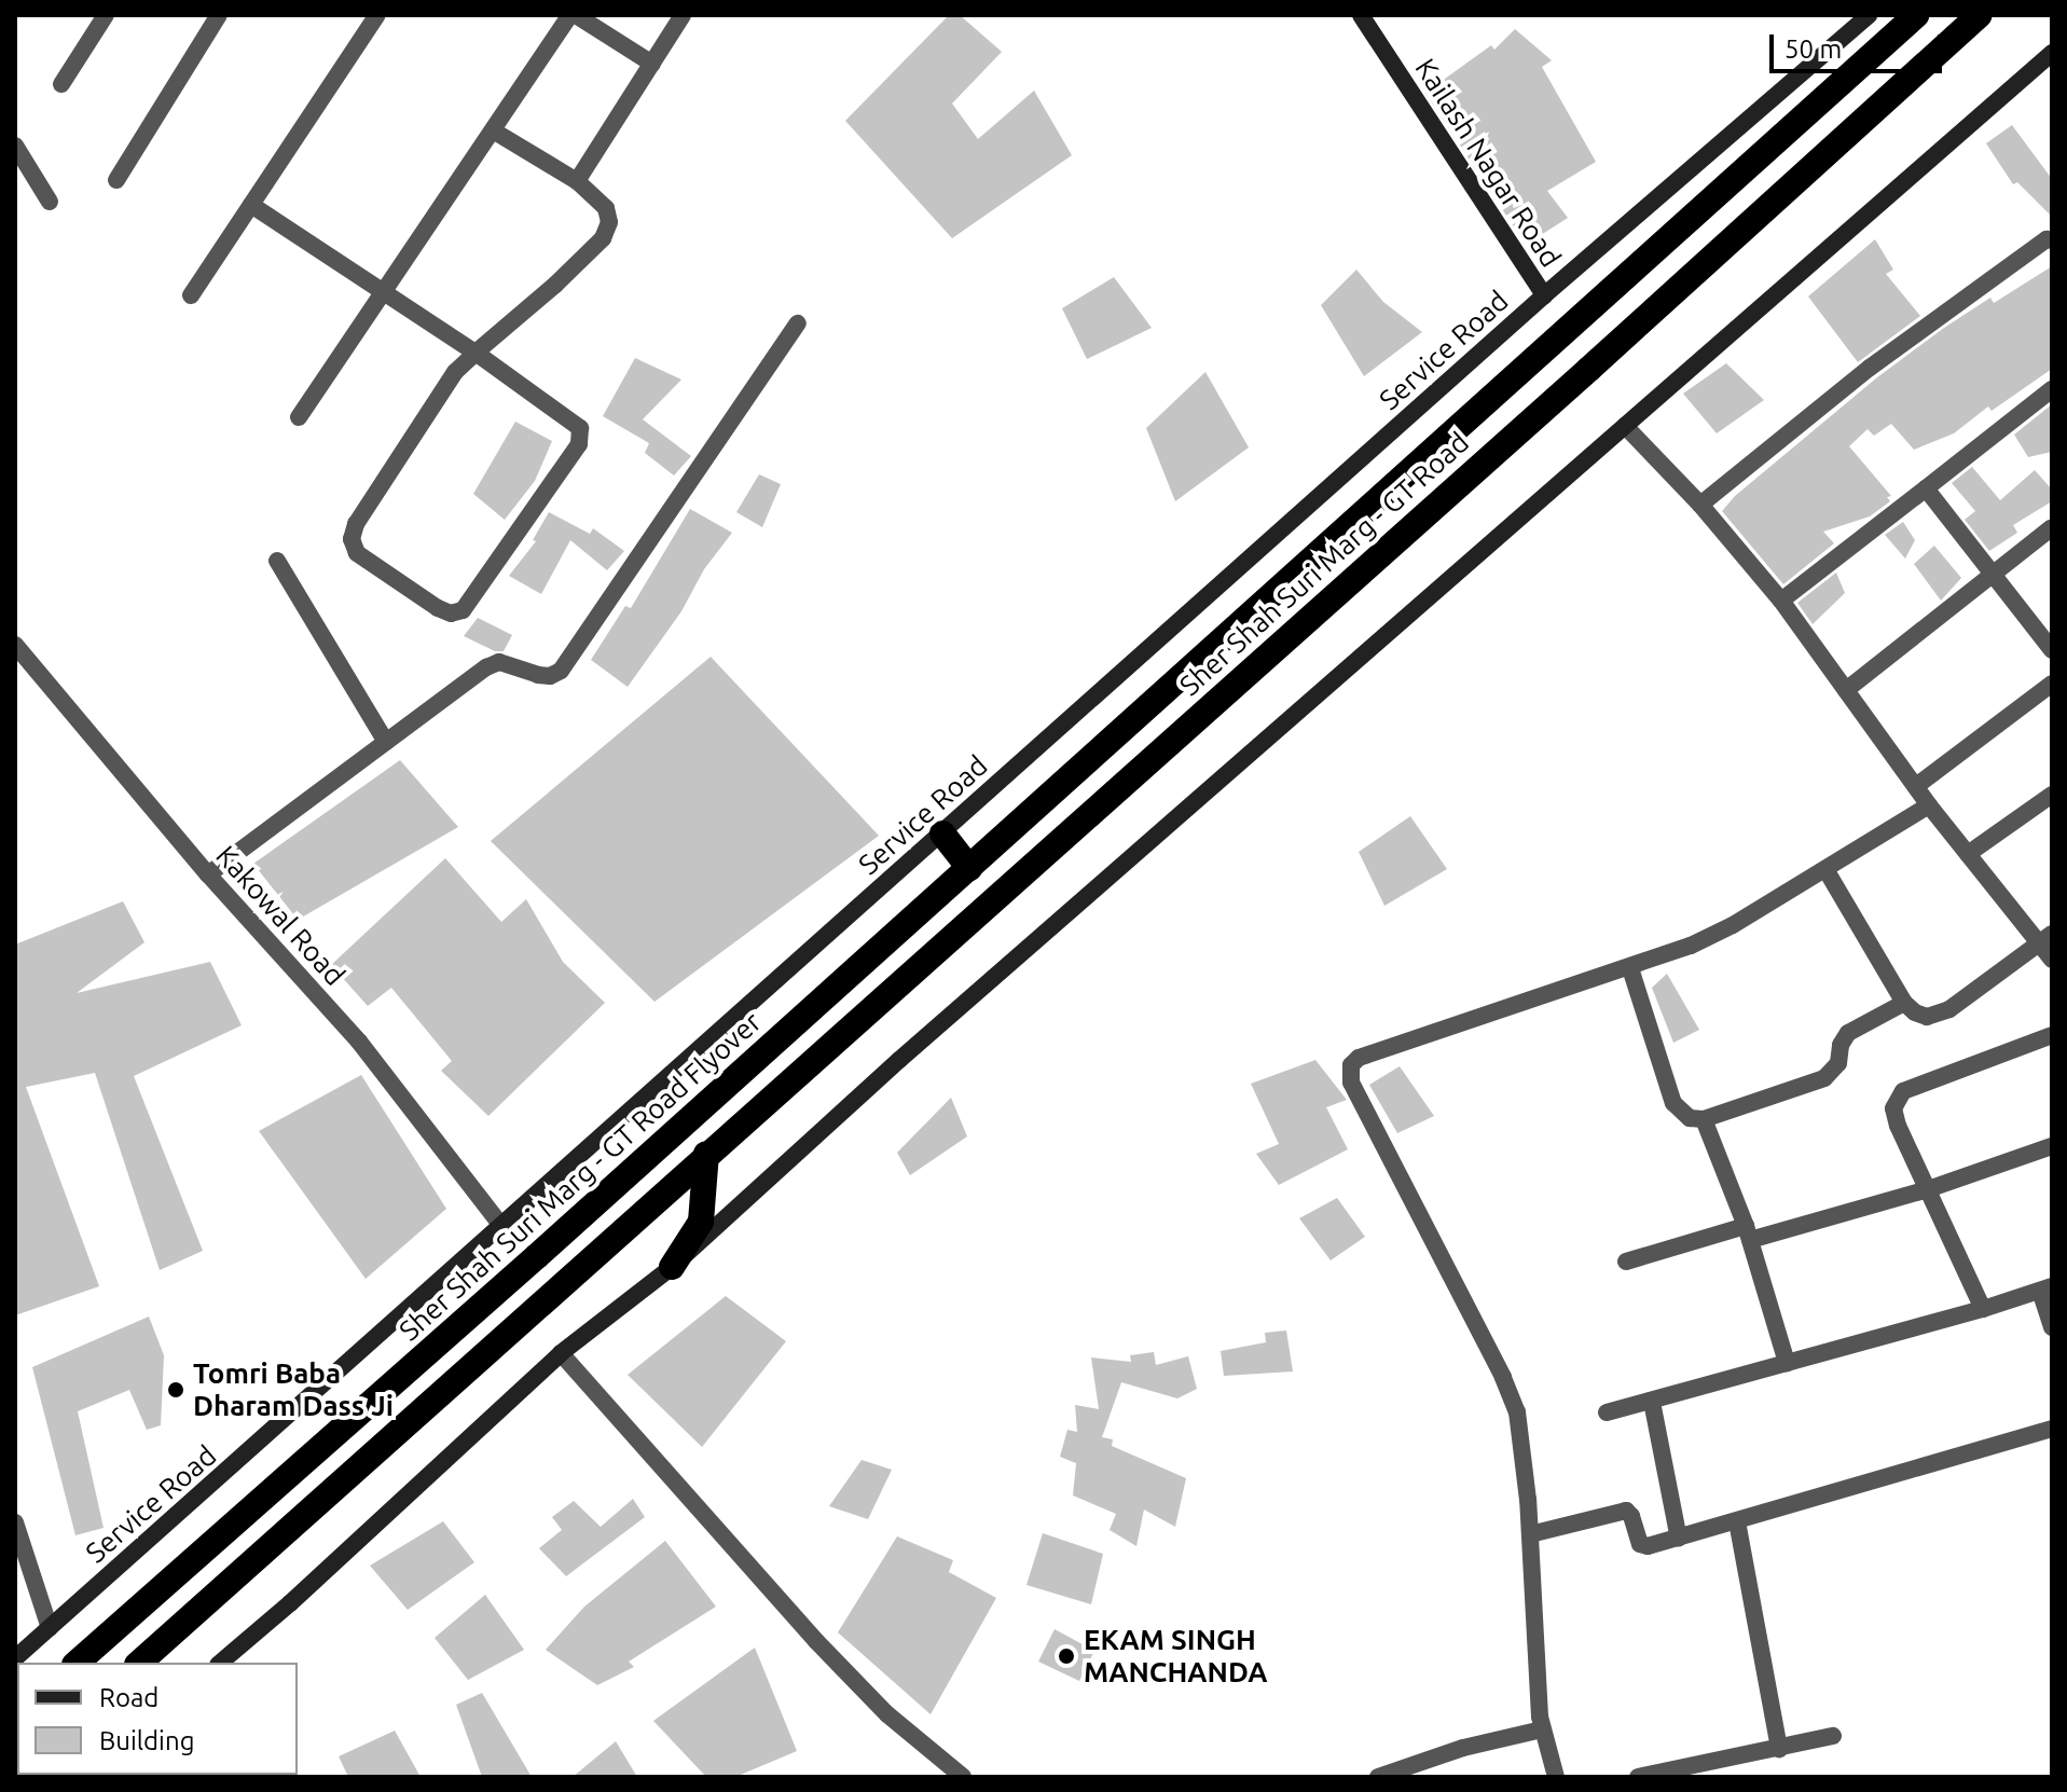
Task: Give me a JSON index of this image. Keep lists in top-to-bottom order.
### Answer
{
  "streets": {
    "highway": ["Sher Shah Suri Marg - GT Road", "Sher Shah Suri Marg - GT Road Flyover"],
    "street": ["Kailash Nagar Road", "Service Road", "Kakowal Road"]
  },
  "crossings": [
    ["Kailash Nagar Road", "Service Road"],
    ["Service Road", "Kakowal Road"],
    ["Sher Shah Suri Marg - GT Road", "Sher Shah Suri Marg - GT Road Flyover"]
  ],
  "places": ["Tomri Baba Dharam Dass Ji", "EKAM SINGH MANCHANDA"],
  "legend": ["Road", "Building"],
  "scale_bar": "50 m"
}
